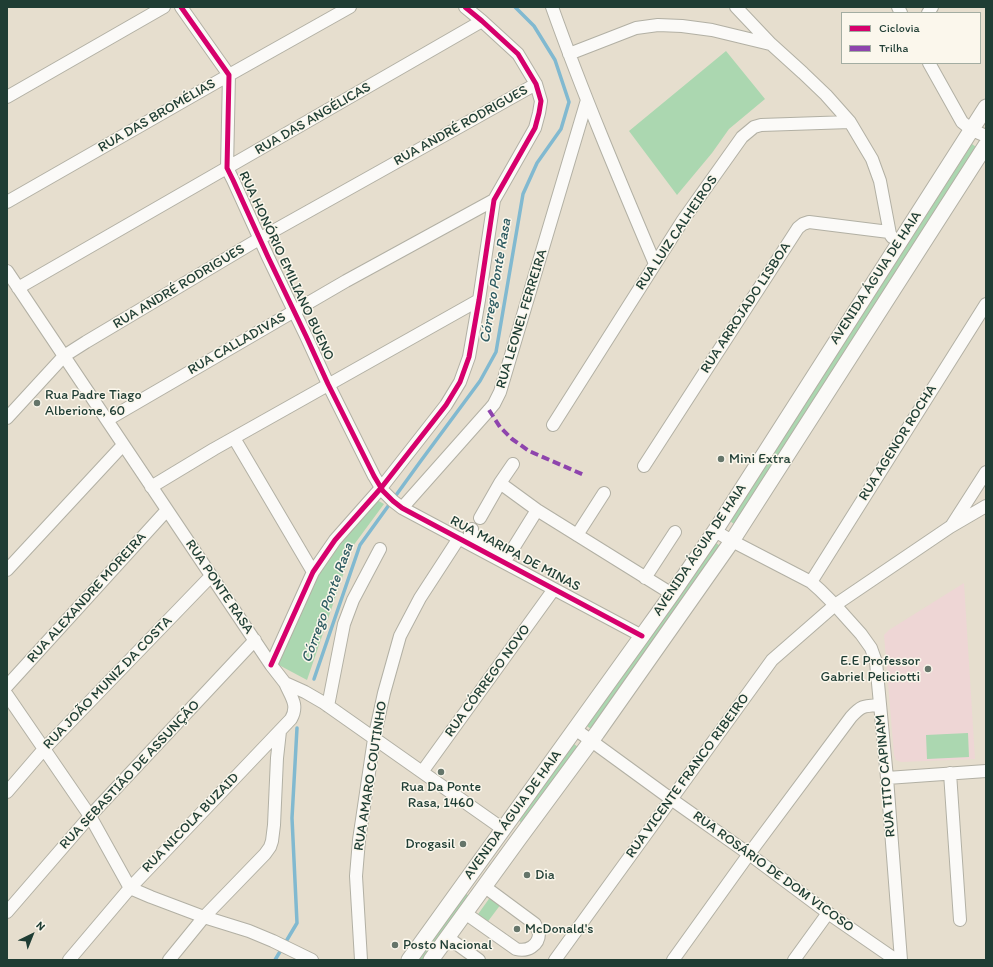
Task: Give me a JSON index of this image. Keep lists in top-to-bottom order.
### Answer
{
  "streets": {
    "main road": ["AVENIDA ÁGUIA DE HAIA"],
    "street": [
      "RUA DAS BROMÉLIAS",
      "RUA DAS ANGÉLICAS",
      "RUA ANDRÉ RODRIGUES",
      "RUA LUIZ CALHEIROS",
      "RUA HONÓRIO EMILIANO BUENO",
      "RUA ARROJADO LISBOA",
      "RUA LEONEL FERREIRA",
      "RUA CALLADIVAS",
      "RUA AGENOR ROCHA",
      "RUA MARIPA DE MINAS",
      "RUA PONTE RASA",
      "RUA ALEXANDRE MOREIRA",
      "RUA CÓRREGO NOVO",
      "RUA JOÃO MUNIZ DA COSTA",
      "RUA SEBASTIÃO DE ASSUNÇÃO",
      "RUA AMARO COUTINHO",
      "RUA VICENTE FRANCO RIBEIRO",
      "RUA TITO CAPINAM",
      "RUA NICOLA BUZAID",
      "RUA ROSÁRIO DE DOM VICOSO"
    ]
  },
  "crossings": [
    ["RUA DAS BROMÉLIAS", "RUA HONÓRIO EMILIANO BUENO"],
    ["RUA DAS ANGÉLICAS", "RUA HONÓRIO EMILIANO BUENO"],
    ["RUA DAS ANGÉLICAS", "RUA PONTE RASA"],
    ["RUA ANDRÉ RODRIGUES", "RUA HONÓRIO EMILIANO BUENO"],
    ["RUA ANDRÉ RODRIGUES", "RUA PONTE RASA"],
    ["RUA HONÓRIO EMILIANO BUENO", "RUA CALLADIVAS"],
    ["RUA HONÓRIO EMILIANO BUENO", "RUA MARIPA DE MINAS"],
    ["AVENIDA ÁGUIA DE HAIA", "RUA MARIPA DE MINAS"],
    ["AVENIDA ÁGUIA DE HAIA", "RUA PONTE RASA"],
    ["AVENIDA ÁGUIA DE HAIA", "RUA TITO CAPINAM"],
    ["AVENIDA ÁGUIA DE HAIA", "RUA ROSÁRIO DE DOM VICOSO"],
    ["RUA LEONEL FERREIRA", "RUA MARIPA DE MINAS"],
    ["RUA CALLADIVAS", "RUA PONTE RASA"],
    ["RUA AGENOR ROCHA", "RUA TITO CAPINAM"],
    ["RUA MARIPA DE MINAS", "RUA CÓRREGO NOVO"],
    ["RUA MARIPA DE MINAS", "RUA AMARO COUTINHO"],
    ["RUA PONTE RASA", "RUA ALEXANDRE MOREIRA"],
    ["RUA PONTE RASA", "RUA CÓRREGO NOVO"],
    ["RUA PONTE RASA", "RUA JOÃO MUNIZ DA COSTA"],
    ["RUA PONTE RASA", "RUA SEBASTIÃO DE ASSUNÇÃO"],
    ["RUA PONTE RASA", "RUA AMARO COUTINHO"],
    ["RUA PONTE RASA", "RUA NICOLA BUZAID"],
    ["RUA VICENTE FRANCO RIBEIRO", "RUA TITO CAPINAM"],
    ["RUA VICENTE FRANCO RIBEIRO", "RUA ROSÁRIO DE DOM VICOSO"]
  ],
  "water": ["Córrego Ponte Rasa"],
  "places": [
    "Rua Padre Tiago Alberione, 60",
    "Mini Extra",
    "E.E Professor Gabriel Peliciotti",
    "Rua Da Ponte Rasa, 1460",
    "Drogasil",
    "Dia",
    "McDonald's",
    "Posto Nacional"
  ],
  "legend": ["Ciclovia", "Trilha"],
  "north": "top right"
}
